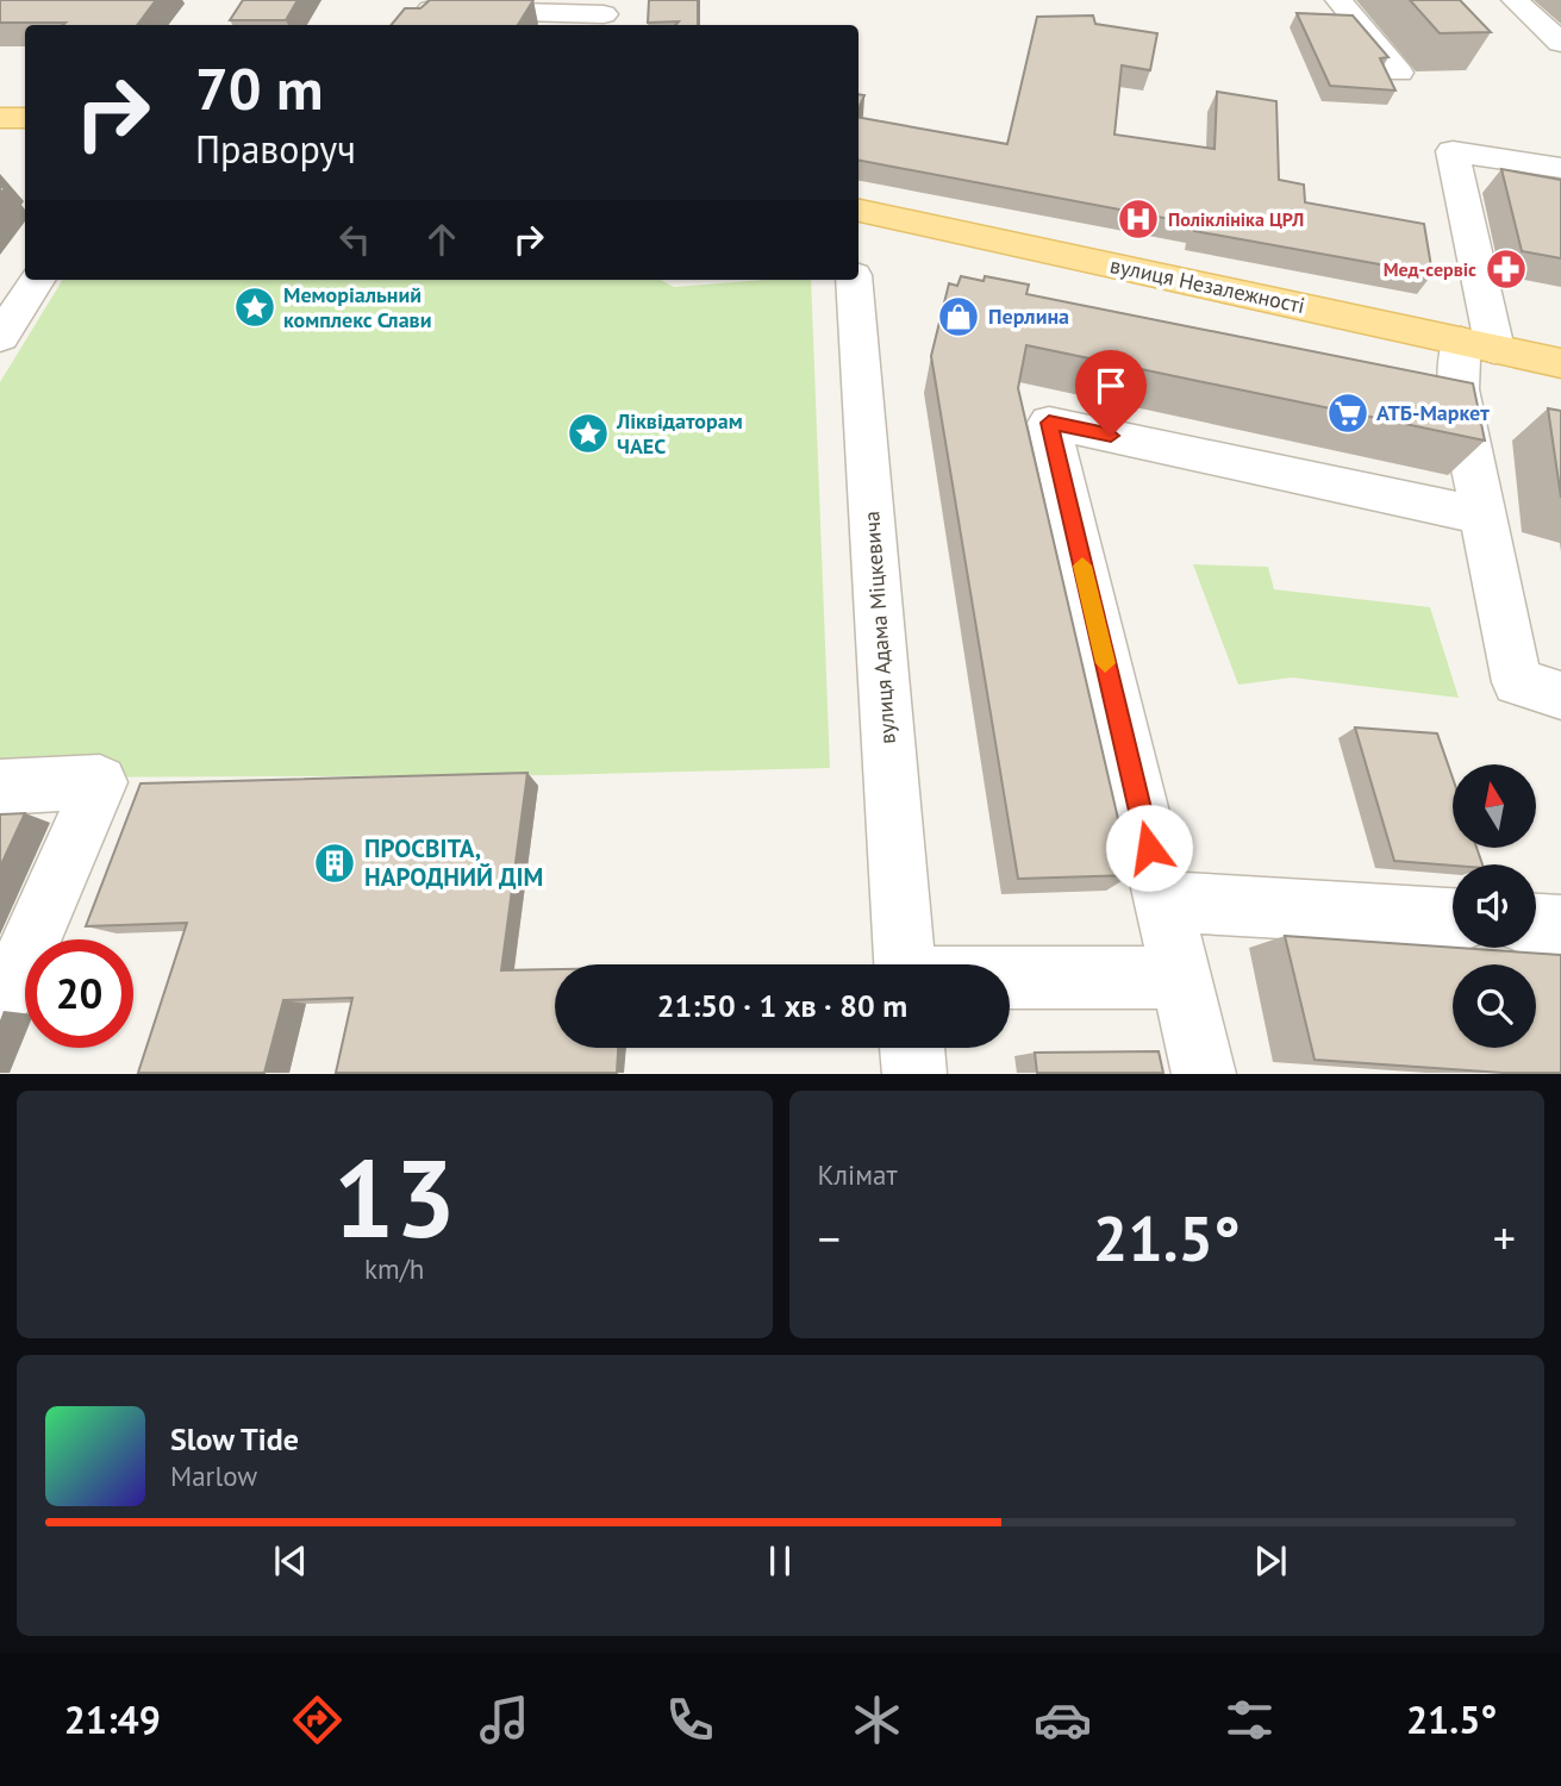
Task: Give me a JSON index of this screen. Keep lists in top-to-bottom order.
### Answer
{
  "streets": {
    "main road": ["вулиця Незалежності"],
    "street": ["вулиця Адама Міцкевича"]
  },
  "places": {
    "hospital": ["Поліклініка ЦРЛ"],
    "pharmacy": ["Мед-сервіс"],
    "place": ["Меморіальний комплекс Слави", "Ліквідаторам ЧАЕС"],
    "shop": ["Перлина"],
    "supermarket": ["АТБ-Маркет"],
    "building": ["ПРОСВІТА, НАРОДНИЙ ДІМ"]
  },
  "north": "top",
  "page": {
    "turn": ["70 m", "Праворуч"],
    "limit": "20",
    "trip": "21:50 · 1 хв · 80 m",
    "tile": [
      ["13", "km/h"],
      "Клімат"
    ],
    "heat": ["−", "21.5°", "+"],
    "song": ["Slow Tide", "Marlow"],
    "tabs": ["21:49", "21.5°"]
  }
}
